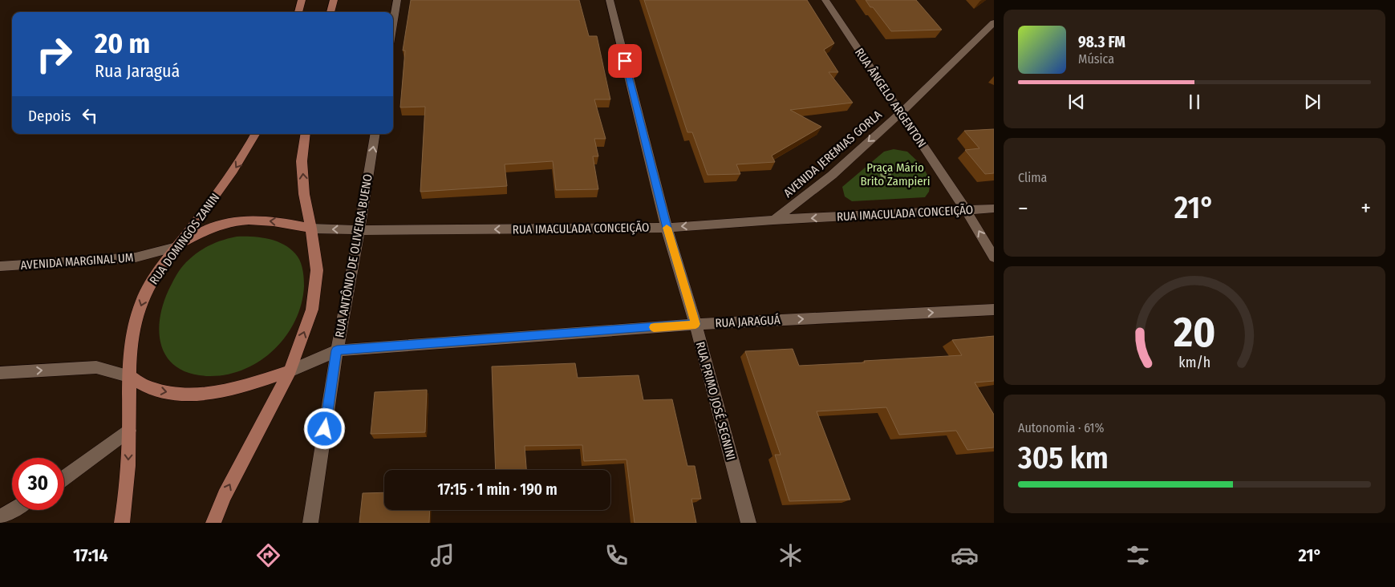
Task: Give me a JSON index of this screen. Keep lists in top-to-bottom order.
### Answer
{
  "streets": {
    "main road": ["RUA DOMINGOS ZANIN"],
    "street": [
      "RUA ÂNGELO ARGENTON",
      "AVENIDA JEREMIAS GORLA",
      "RUA IMACULADA CONCEIÇÃO",
      "RUA ANTÔNIO DE OLIVEIRA BUENO",
      "AVENIDA MARGINAL UM",
      "RUA JARAGUÁ",
      "RUA PRIMO JOSÉ SEGNINI"
    ]
  },
  "crossings": [
    ["RUA ÂNGELO ARGENTON", "AVENIDA JEREMIAS GORLA"],
    ["RUA ÂNGELO ARGENTON", "RUA IMACULADA CONCEIÇÃO"],
    ["AVENIDA JEREMIAS GORLA", "RUA IMACULADA CONCEIÇÃO"],
    ["RUA IMACULADA CONCEIÇÃO", "RUA ANTÔNIO DE OLIVEIRA BUENO"],
    ["RUA IMACULADA CONCEIÇÃO", "RUA PRIMO JOSÉ SEGNINI"],
    ["RUA DOMINGOS ZANIN", "AVENIDA MARGINAL UM"],
    ["RUA ANTÔNIO DE OLIVEIRA BUENO", "RUA JARAGUÁ"],
    ["RUA JARAGUÁ", "RUA PRIMO JOSÉ SEGNINI"]
  ],
  "one_way": [
    "AVENIDA JEREMIAS GORLA",
    "RUA IMACULADA CONCEIÇÃO",
    "RUA DOMINGOS ZANIN",
    "RUA JARAGUÁ"
  ],
  "parks": ["Praça Mário Brito Zampieri"],
  "page": {
    "turn": ["20 m", "Rua Jaraguá"],
    "song": ["98.3 FM", "Música"],
    "then": "Depois",
    "tile": [
      "Clima",
      ["Autonomia · 61%", "305 km"]
    ],
    "heat": ["−", "21°", "+"],
    "limit": "30",
    "trip": "17:15 · 1 min · 190 m",
    "tabs": ["17:14", "21°"],
    "gauge": ["20", "km/h"]
  }
}
